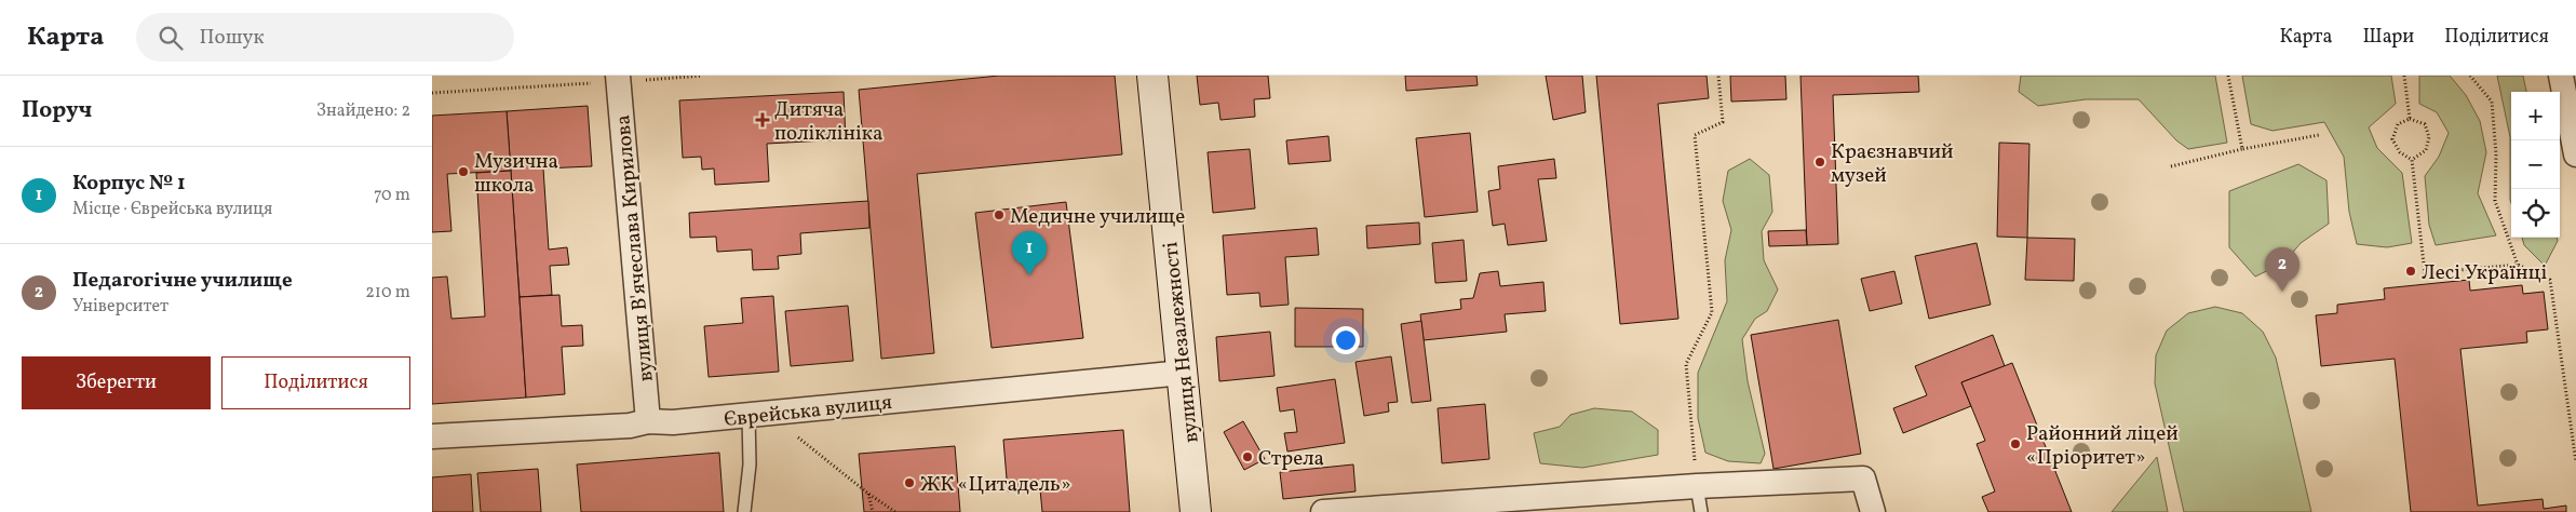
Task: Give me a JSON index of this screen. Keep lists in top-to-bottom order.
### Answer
{
  "streets": {
    "street": ["вулиця В'ячеслава Кирилова", "вулиця Незалежності", "Єврейська вулиця"]
  },
  "crossings": [
    ["вулиця В'ячеслава Кирилова", "Єврейська вулиця"],
    ["вулиця Незалежності", "Єврейська вулиця"]
  ],
  "places": {
    "health": ["Дитяча поліклініка"],
    "other": [
      "Краєзнавчий музей",
      "Музична школа",
      "Медичне училище",
      "Лесі Українці",
      "Районний ліцей «Пріоритет»",
      "Стрела",
      "ЖК «Цитадель»"
    ]
  },
  "page": {
    "header": "Карта",
    "search": "Пошук",
    "nav": ["Карта", "Шари", "Поділитися"],
    "heading": ["Поруч", "Знайдено: 2"],
    "map_buttons": ["+", "−"],
    "list": [
      {
        "mark": "1",
        "name": "Корпус № 1",
        "note": "Місце · Єврейська вулиця",
        "value": "70 m"
      },
      {
        "mark": "2",
        "name": "Педагогічне училище",
        "note": "Університет",
        "value": "210 m"
      }
    ],
    "pins": ["1", "2"],
    "buttons": ["Зберегти", "Поділитися"]
  }
}
